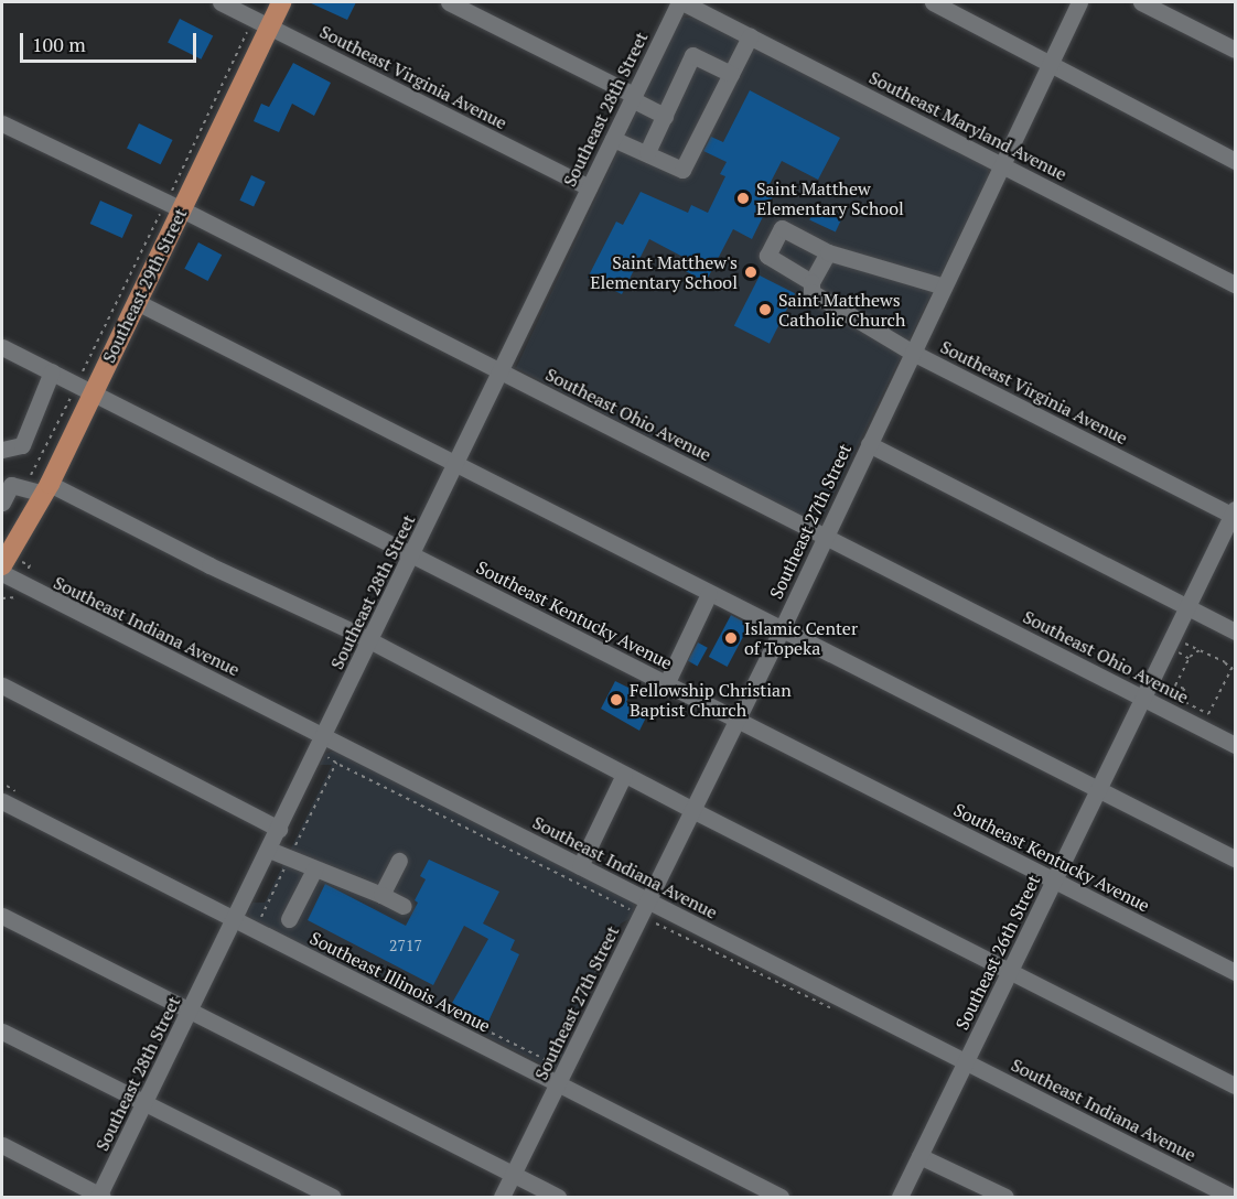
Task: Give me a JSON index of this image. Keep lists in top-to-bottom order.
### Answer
{
  "streets": {
    "main road": ["Southeast 29th Street"],
    "street": [
      "Southeast Virginia Avenue",
      "Southeast 28th Street",
      "Southeast Maryland Avenue",
      "Southeast Ohio Avenue",
      "Southeast 27th Street",
      "Southeast Kentucky Avenue",
      "Southeast Indiana Avenue",
      "Southeast 26th Street",
      "Southeast Illinois Avenue"
    ]
  },
  "crossings": [
    ["Southeast Virginia Avenue", "Southeast 28th Street"],
    ["Southeast Virginia Avenue", "Southeast 29th Street"],
    ["Southeast Virginia Avenue", "Southeast 27th Street"],
    ["Southeast Virginia Avenue", "Southeast 26th Street"],
    ["Southeast 28th Street", "Southeast Maryland Avenue"],
    ["Southeast 28th Street", "Southeast Ohio Avenue"],
    ["Southeast 28th Street", "Southeast Kentucky Avenue"],
    ["Southeast 28th Street", "Southeast Indiana Avenue"],
    ["Southeast 28th Street", "Southeast Illinois Avenue"],
    ["Southeast Maryland Avenue", "Southeast 27th Street"],
    ["Southeast 29th Street", "Southeast Ohio Avenue"],
    ["Southeast 29th Street", "Southeast Kentucky Avenue"],
    ["Southeast Ohio Avenue", "Southeast 27th Street"],
    ["Southeast Ohio Avenue", "Southeast 26th Street"],
    ["Southeast 27th Street", "Southeast Kentucky Avenue"],
    ["Southeast 27th Street", "Southeast Indiana Avenue"],
    ["Southeast 27th Street", "Southeast Illinois Avenue"],
    ["Southeast Kentucky Avenue", "Southeast 26th Street"],
    ["Southeast Indiana Avenue", "Southeast 26th Street"]
  ],
  "places": [
    "Saint Matthew Elementary School",
    "Saint Matthew's Elementary School",
    "Saint Matthews Catholic Church",
    "Islamic Center of Topeka",
    "Fellowship Christian Baptist Church"
  ],
  "house_numbers": ["2717"],
  "scale_bar": "100 m"
}
